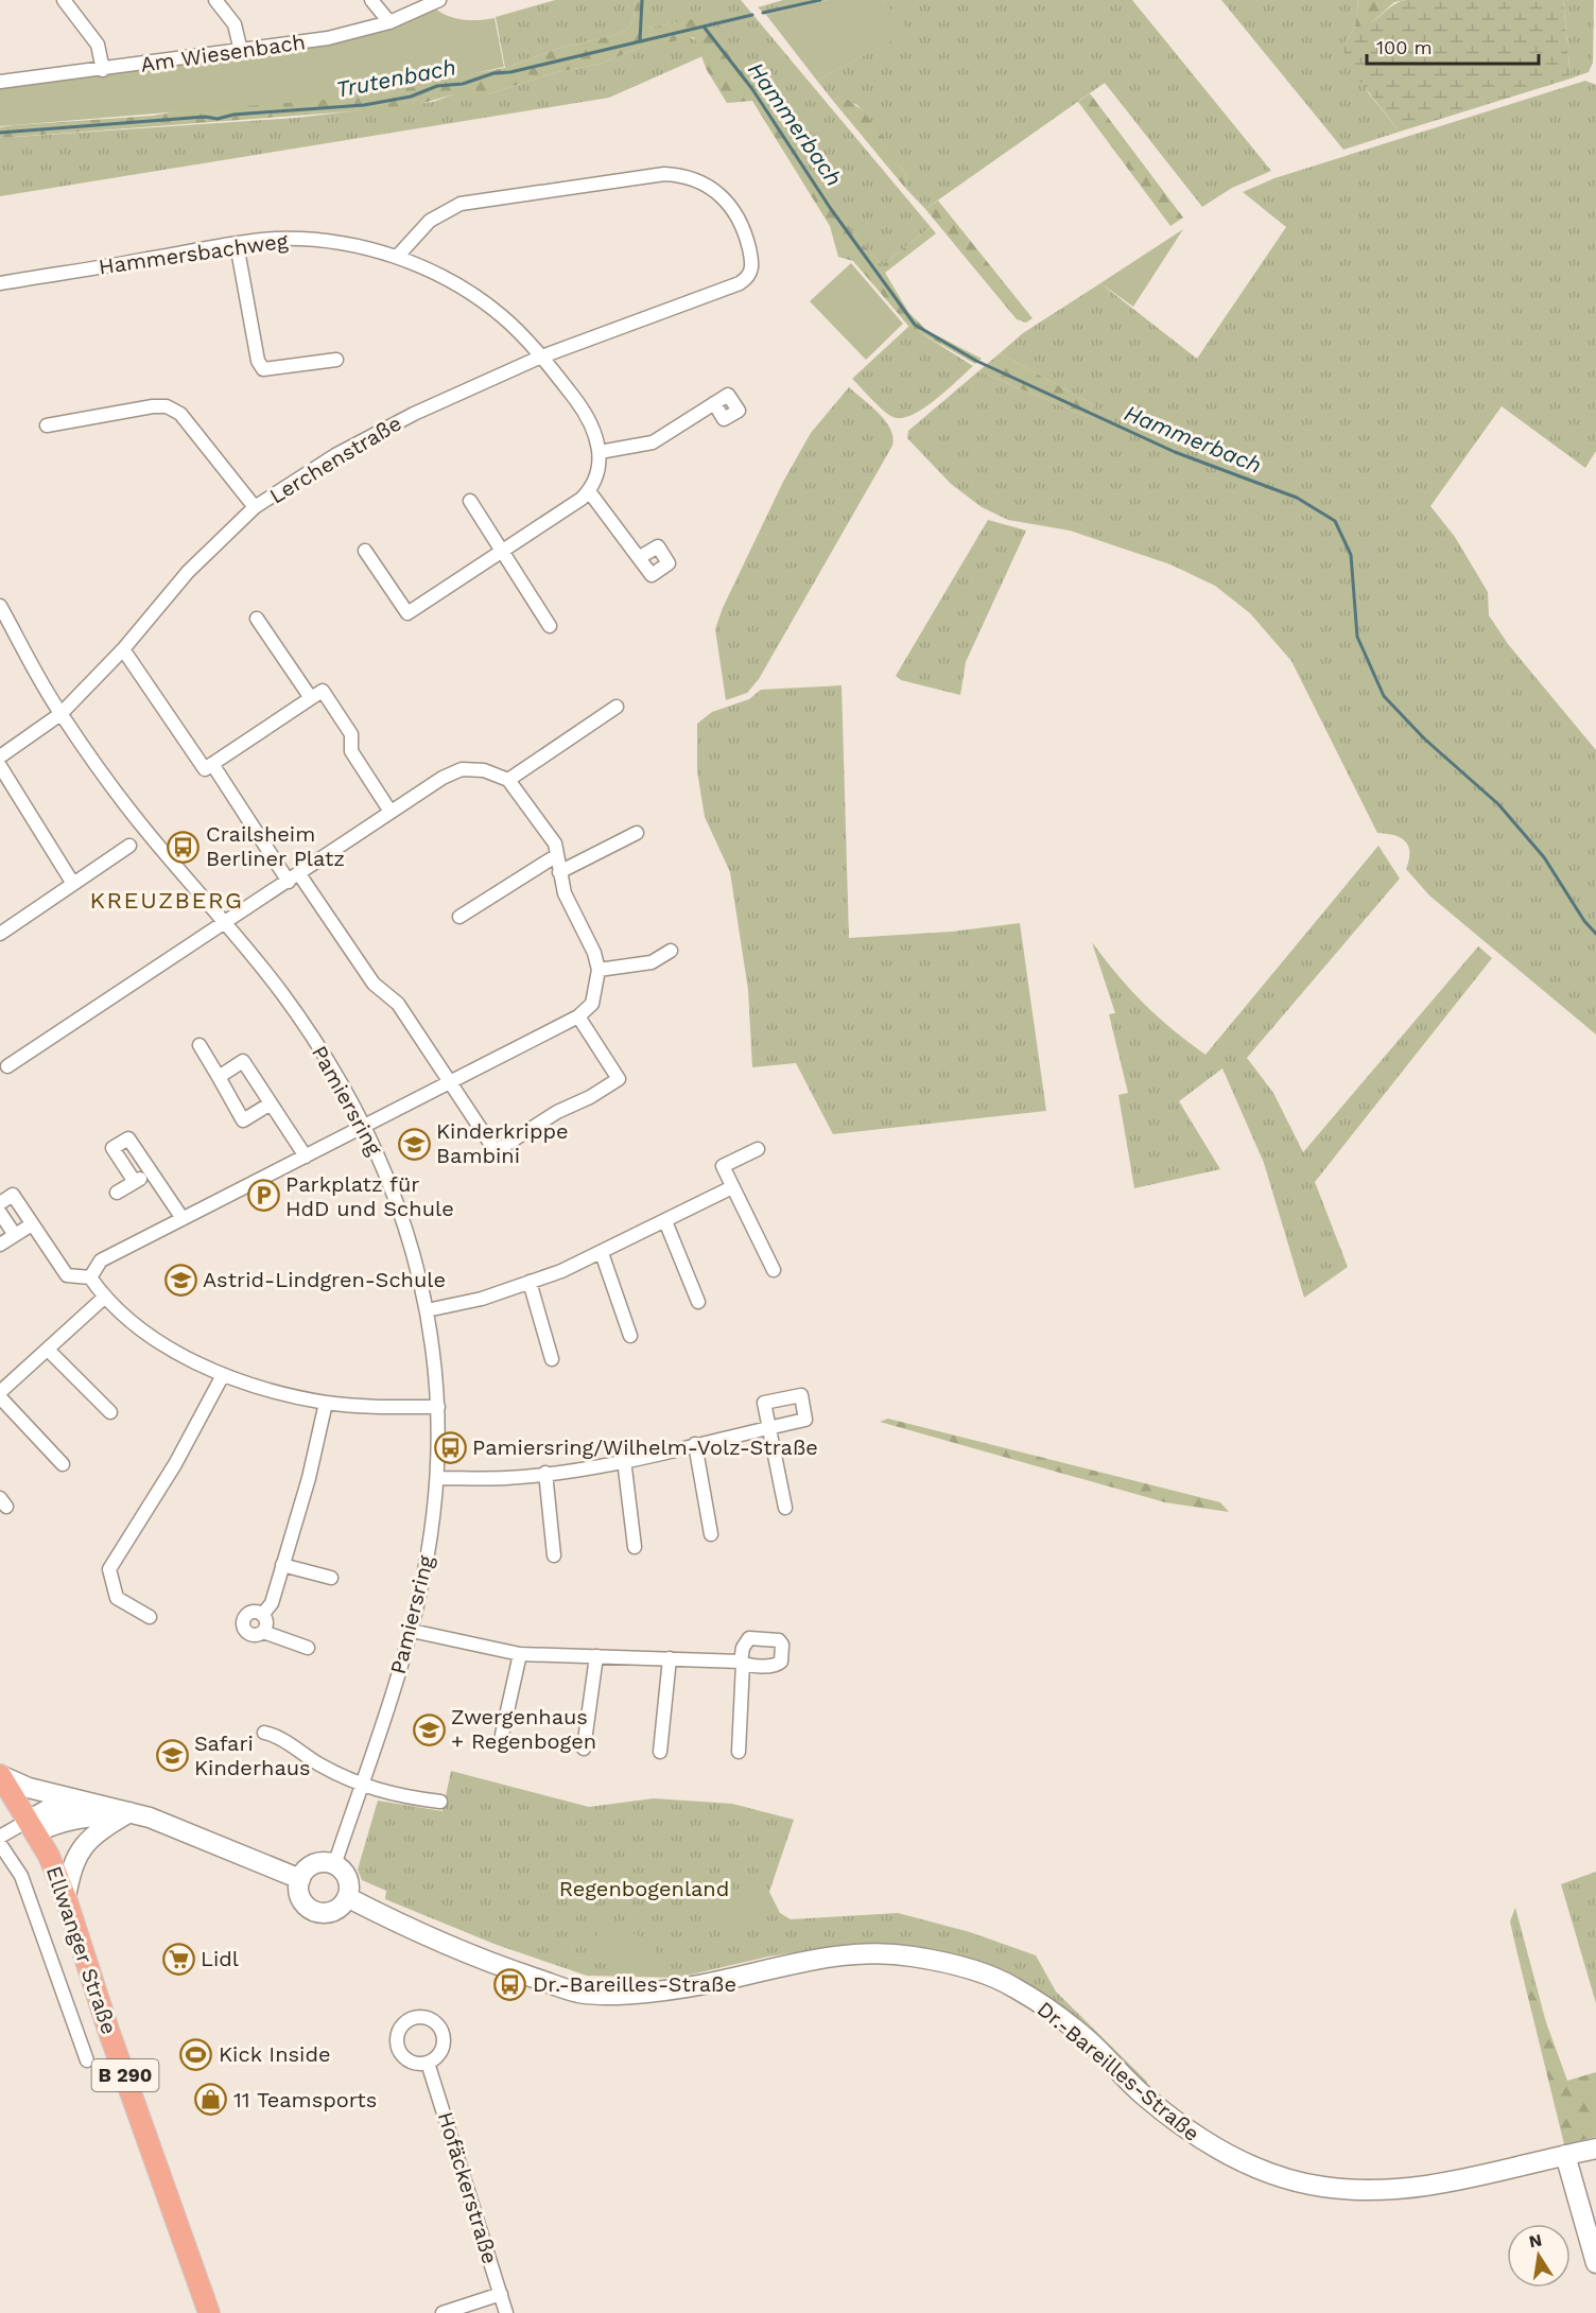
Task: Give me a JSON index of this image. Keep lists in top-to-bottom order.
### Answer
{
  "streets": {
    "main road": ["Ellwanger Straße", "Dr.-Bareilles-Straße", "B 290"],
    "street": [
      "Am Wiesenbach",
      "Hammersbachweg",
      "Lerchenstraße",
      "Pamiersring",
      "Hofäckerstraße"
    ]
  },
  "crossings": [
    ["Hammersbachweg", "Lerchenstraße"],
    ["Lerchenstraße", "Pamiersring"],
    ["Pamiersring", "Dr.-Bareilles-Straße"]
  ],
  "districts": ["KREUZBERG"],
  "water": ["Trutenbach", "Hammerbach"],
  "parks": ["Regenbogenland"],
  "places": {
    "bus stop": ["Crailsheim Berliner Platz", "Pamiersring/Wilhelm-Volz-Straße", "Dr.-Bareilles-Straße"],
    "school or university": [
      "Kinderkrippe Bambini",
      "Astrid-Lindgren-Schule",
      "Zwergenhaus + Regenbogen",
      "Safari Kinderhaus"
    ],
    "parking": ["Parkplatz für HdD und Schule"],
    "supermarket": ["Lidl"],
    "sports": ["Kick Inside"],
    "shop": ["11 Teamsports"]
  },
  "scale_bar": "100 m",
  "north": "top"
}
